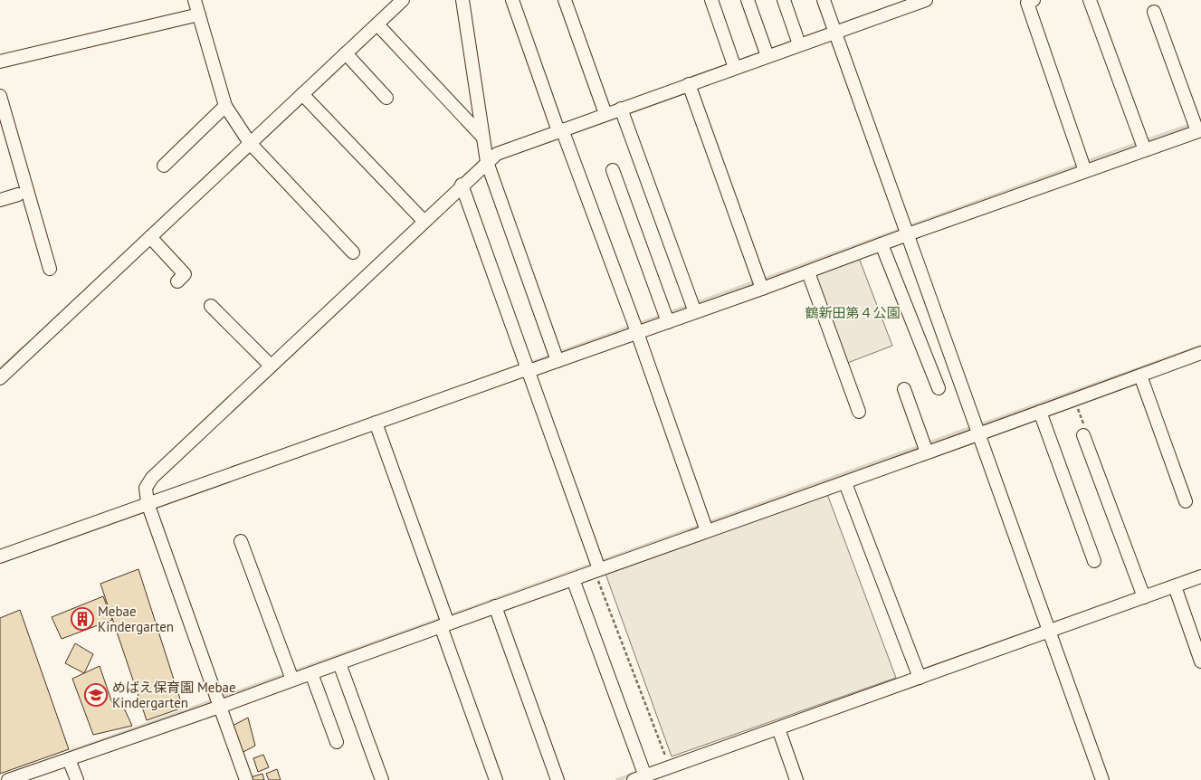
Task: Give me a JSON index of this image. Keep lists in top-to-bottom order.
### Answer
{
  "parks": ["鶴新田第４公園"],
  "places": {
    "building": ["Mebae Kindergarten"],
    "school or university": ["めばえ保育園 Mebae Kindergarten"]
  }
}
